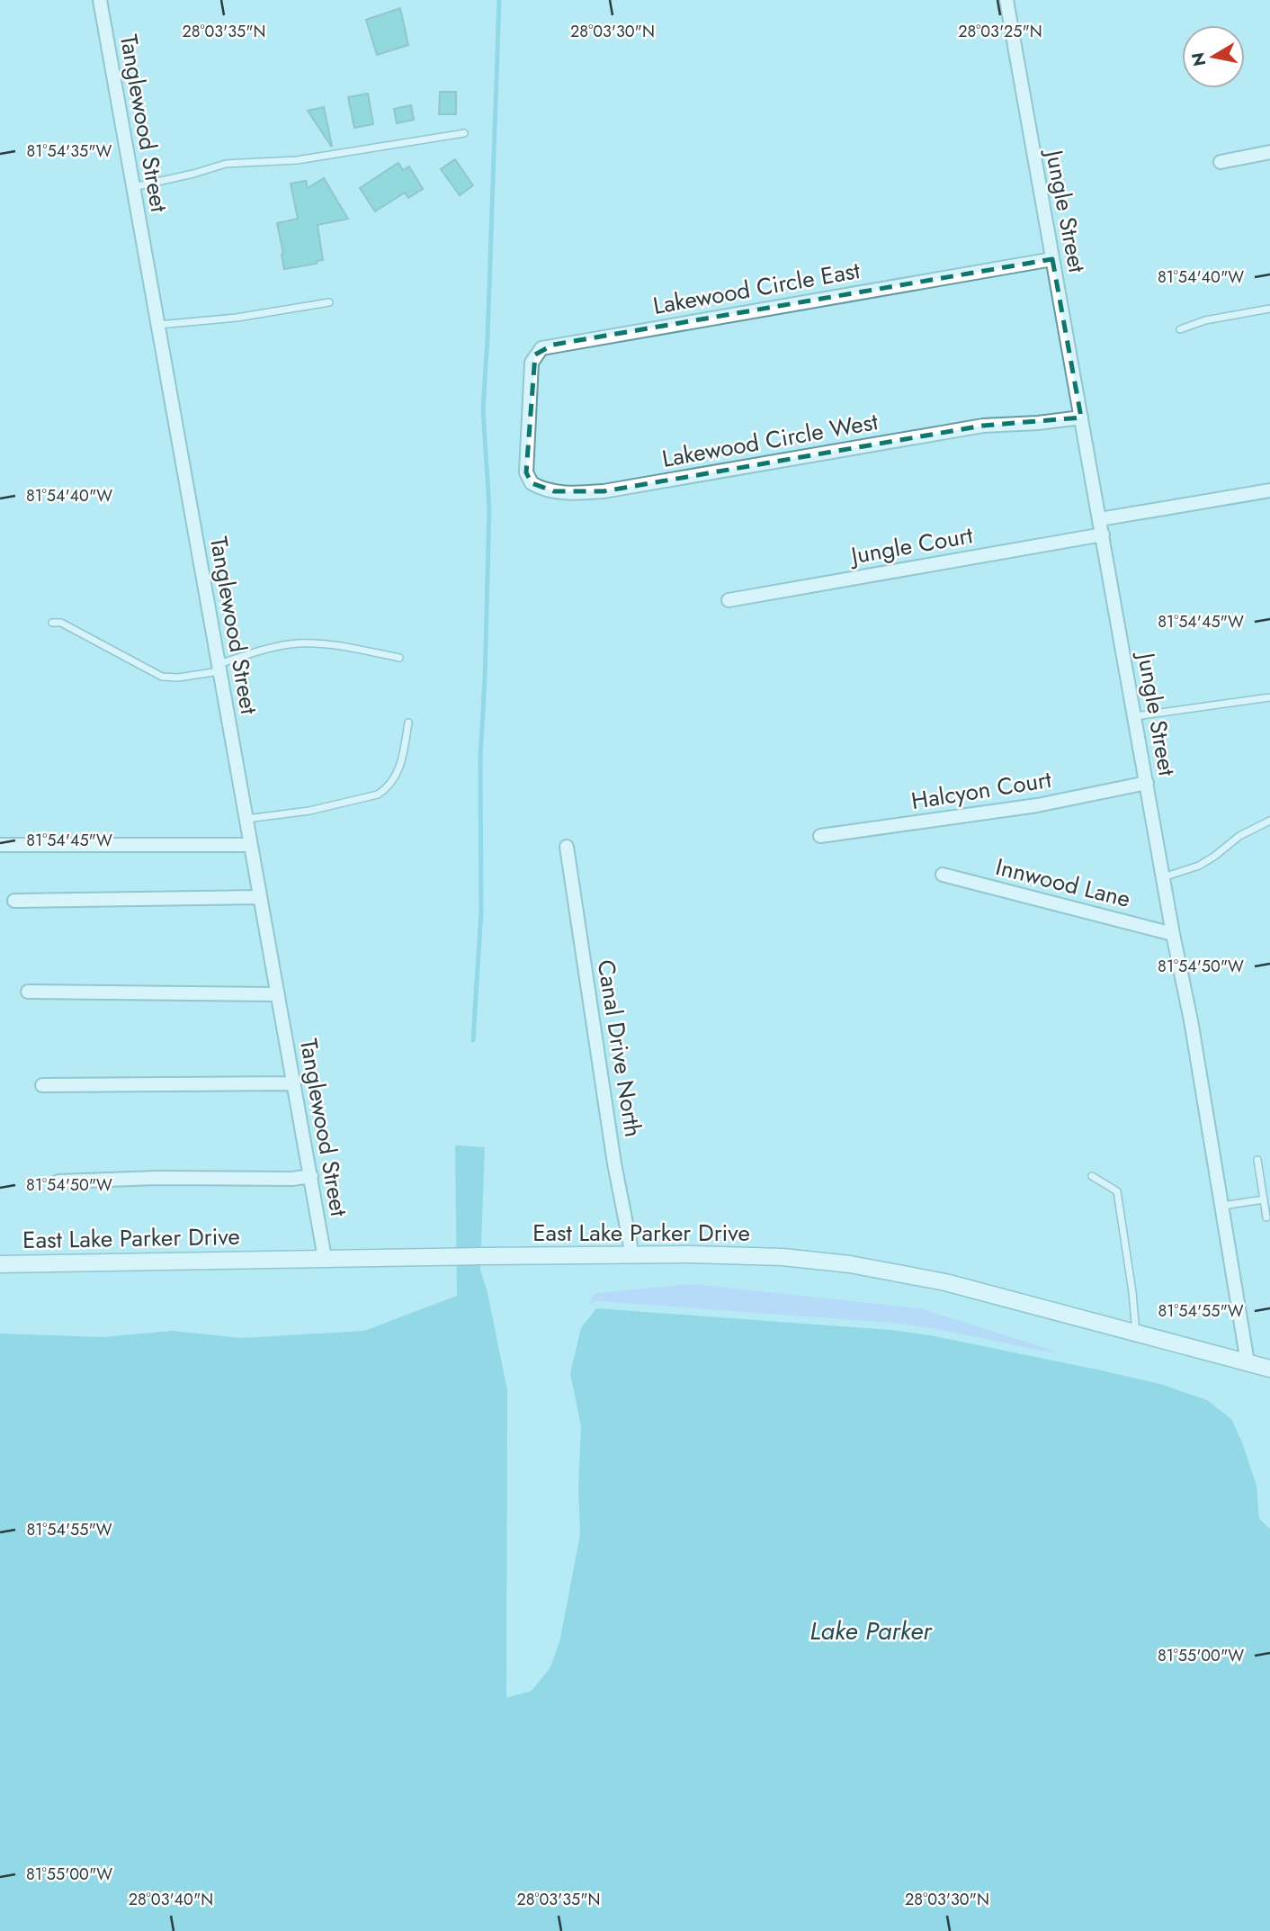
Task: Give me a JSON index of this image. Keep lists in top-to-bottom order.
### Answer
{
  "streets": {
    "street": [
      "Tanglewood Street",
      "Jungle Street",
      "Lakewood Circle East",
      "Lakewood Circle West",
      "Jungle Court",
      "Halcyon Court",
      "Innwood Lane",
      "Canal Drive North",
      "East Lake Parker Drive"
    ]
  },
  "crossings": [
    ["Tanglewood Street", "East Lake Parker Drive"],
    ["Jungle Street", "Lakewood Circle East"],
    ["Jungle Street", "Lakewood Circle West"],
    ["Jungle Street", "Jungle Court"],
    ["Jungle Street", "Halcyon Court"],
    ["Jungle Street", "Innwood Lane"],
    ["Jungle Street", "East Lake Parker Drive"],
    ["Lakewood Circle East", "Lakewood Circle West"],
    ["Canal Drive North", "East Lake Parker Drive"]
  ],
  "water": ["Lake Parker"],
  "north": "left",
  "coordinates": [
    "28°03'35\"N",
    "28°03'30\"N",
    "28°03'25\"N",
    "81°54'35\"W",
    "81°54'40\"W",
    "81°54'45\"W",
    "81°54'50\"W",
    "81°54'55\"W",
    "81°55'00\"W",
    "28°03'40\"N"
  ]
}
